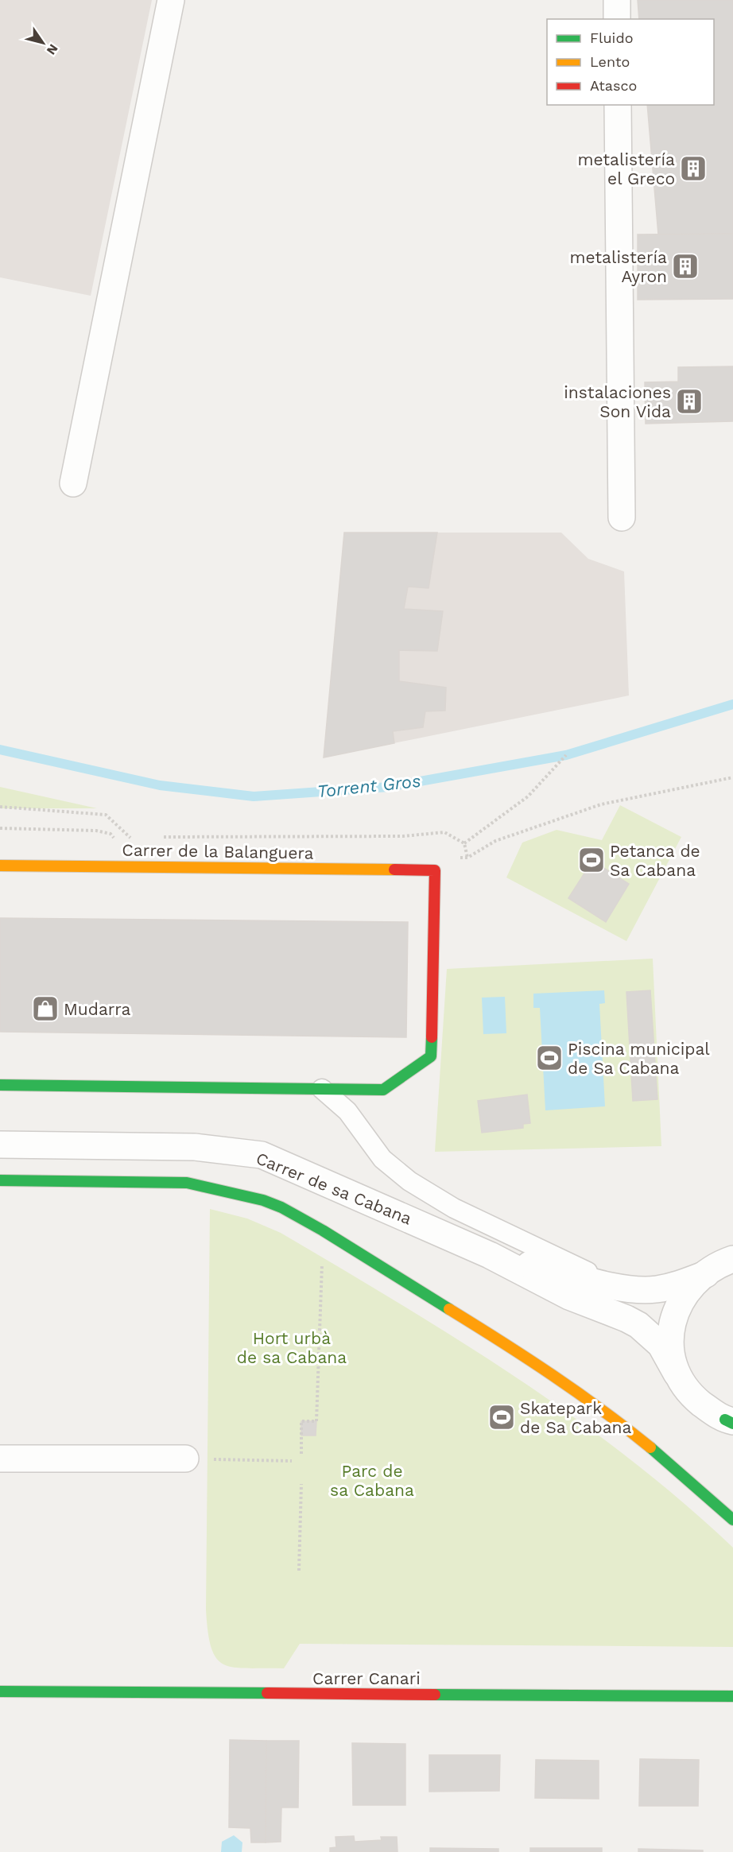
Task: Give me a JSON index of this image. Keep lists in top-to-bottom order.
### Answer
{
  "streets": {
    "street": ["Carrer de la Balanguera", "Carrer de sa Cabana", "Carrer Canari"]
  },
  "water": ["Torrent Gros"],
  "parks": ["Hort urbà de sa Cabana", "Parc de sa Cabana"],
  "places": {
    "building": ["metalistería el Greco", "metalistería Ayron", "instalaciones Son Vida"],
    "sports": ["Petanca de Sa Cabana", "Piscina municipal de Sa Cabana", "Skatepark de Sa Cabana"],
    "shop": ["Mudarra"]
  },
  "legend": ["Fluido", "Lento", "Atasco"],
  "north": "bottom right"
}
